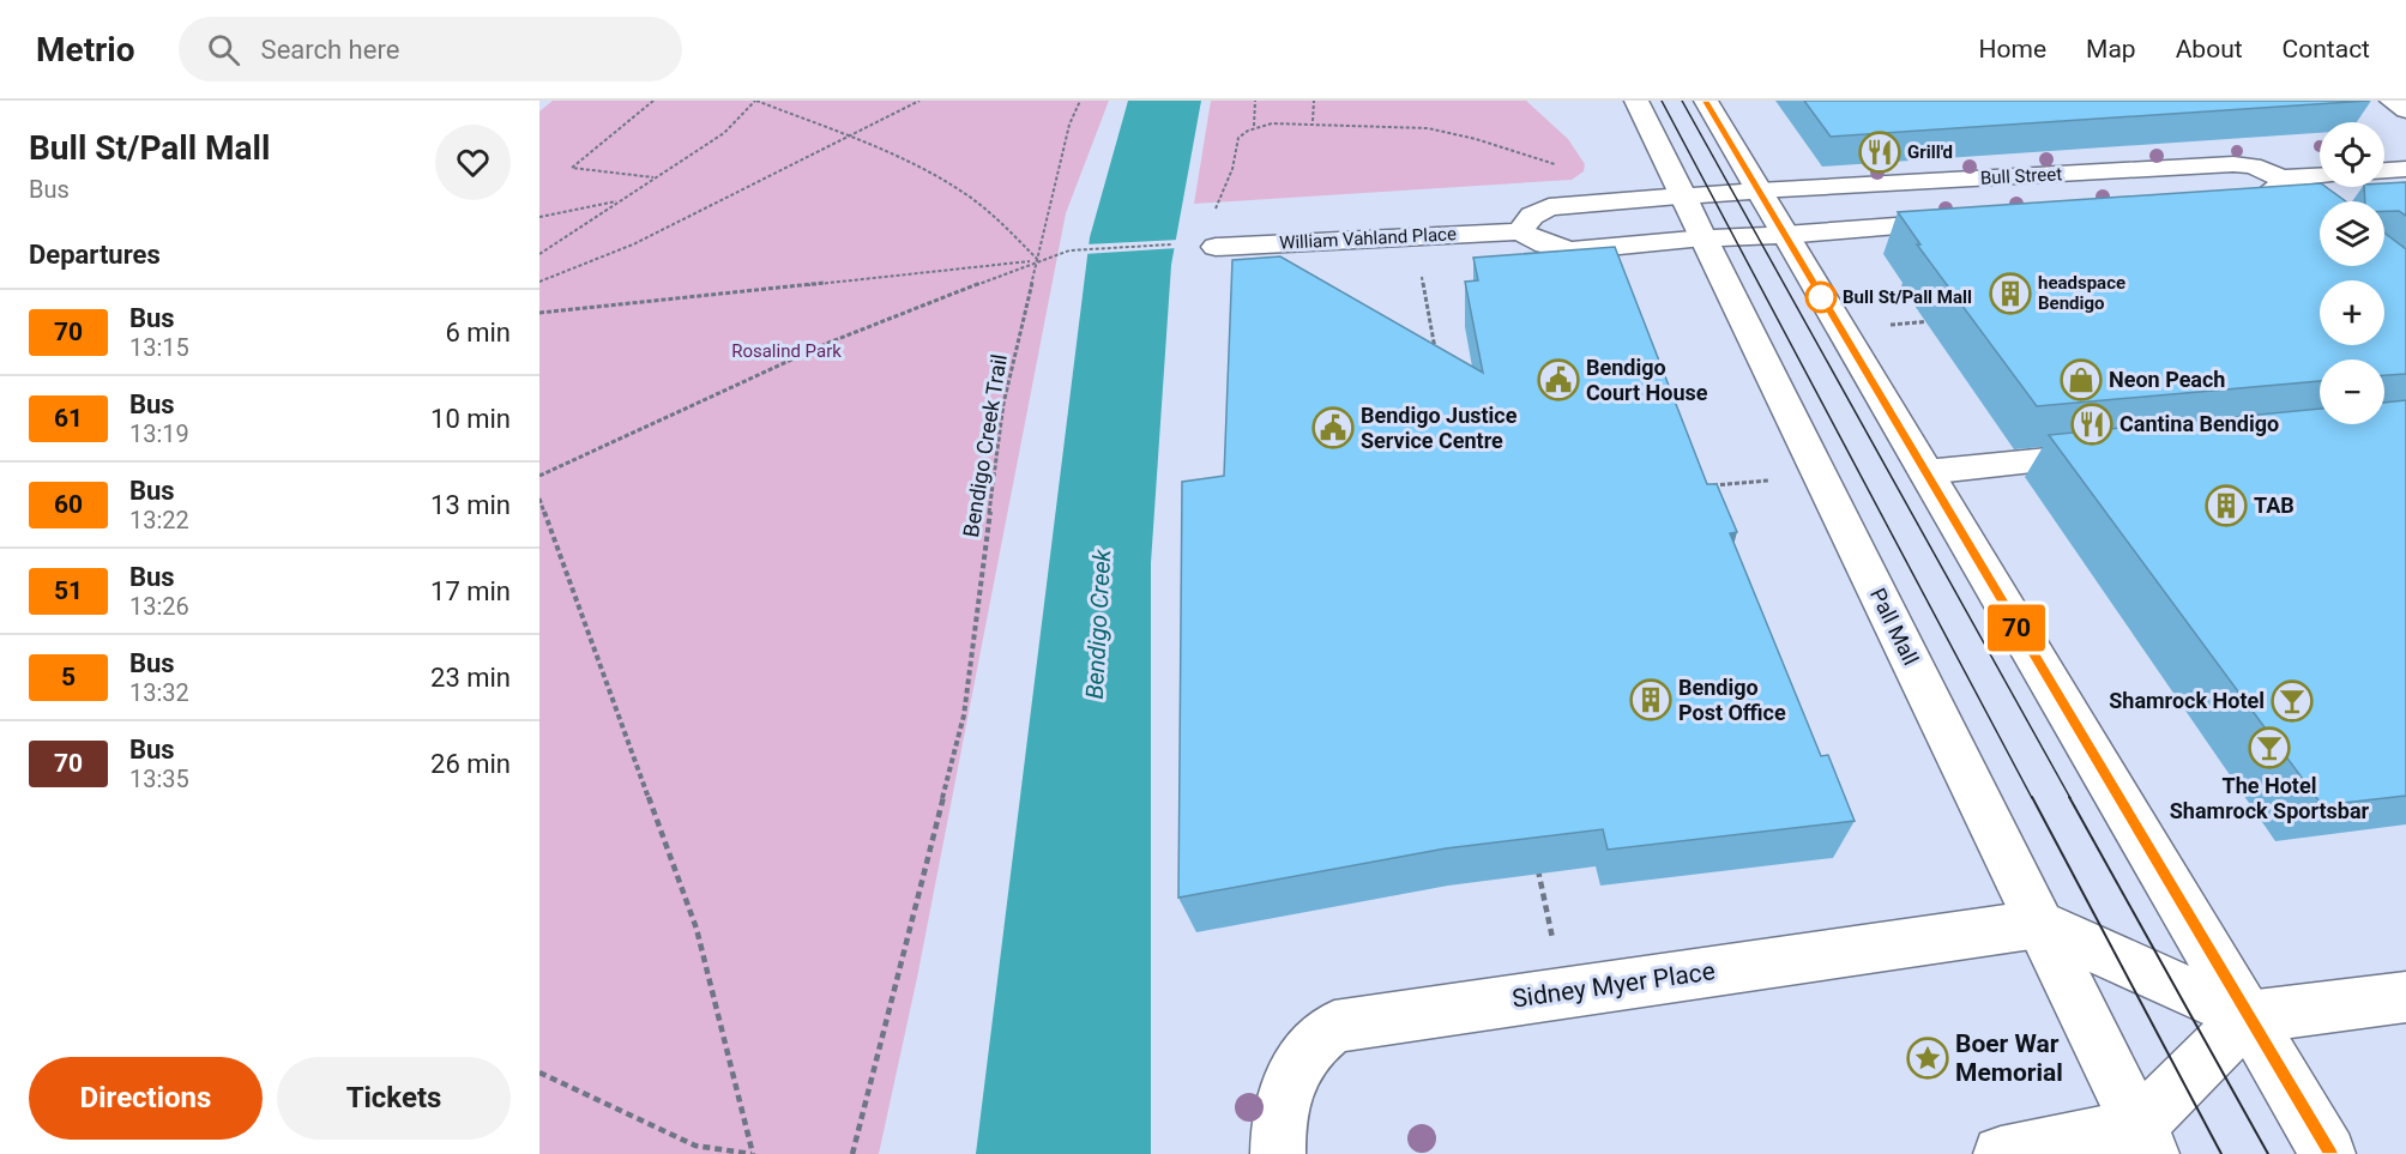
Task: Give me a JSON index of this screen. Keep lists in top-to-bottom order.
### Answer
{
  "streets": {
    "main road": [
      "Bull Street",
      "William Vahland Place",
      "Pall Mall",
      "Sidney Myer Place"
    ],
    "path": ["Bendigo Creek Trail"]
  },
  "crossings": [
    ["Bull Street", "Pall Mall"],
    ["Pall Mall", "Sidney Myer Place"]
  ],
  "water": ["Bendigo Creek"],
  "parks": ["Rosalind Park"],
  "places": {
    "restaurant": ["Grill'd", "Cantina Bendigo"],
    "building": ["headspace Bendigo", "TAB", "Bendigo Post Office"],
    "other": ["Bull St/Pall Mall"],
    "public building": ["Bendigo Court House", "Bendigo Justice Service Centre"],
    "shop": ["Neon Peach"],
    "bar": ["Shamrock Hotel", "The Hotel Shamrock Sportsbar"],
    "place": ["Boer War Memorial"]
  },
  "lines": ["bus line 70"],
  "page": {
    "header": "Metrio",
    "search": "Search here",
    "nav": [
      "Home",
      "Map",
      "About",
      "Contact"
    ],
    "heading": [
      ["Bull St/Pall Mall", "Bus"],
      "Departures"
    ],
    "on_map": "70",
    "map_buttons": ["+", "−"],
    "list": [
      {
        "mark": "70",
        "name": "Bus",
        "note": "13:15",
        "value": "6 min"
      },
      {
        "mark": "61",
        "name": "Bus",
        "note": "13:19",
        "value": "10 min"
      },
      {
        "mark": "60",
        "name": "Bus",
        "note": "13:22",
        "value": "13 min"
      },
      {
        "mark": "51",
        "name": "Bus",
        "note": "13:26",
        "value": "17 min"
      },
      {
        "mark": "5",
        "name": "Bus",
        "note": "13:32",
        "value": "23 min"
      },
      {
        "mark": "70",
        "name": "Bus",
        "note": "13:35",
        "value": "26 min"
      }
    ],
    "buttons": ["Directions", "Tickets"]
  }
}
